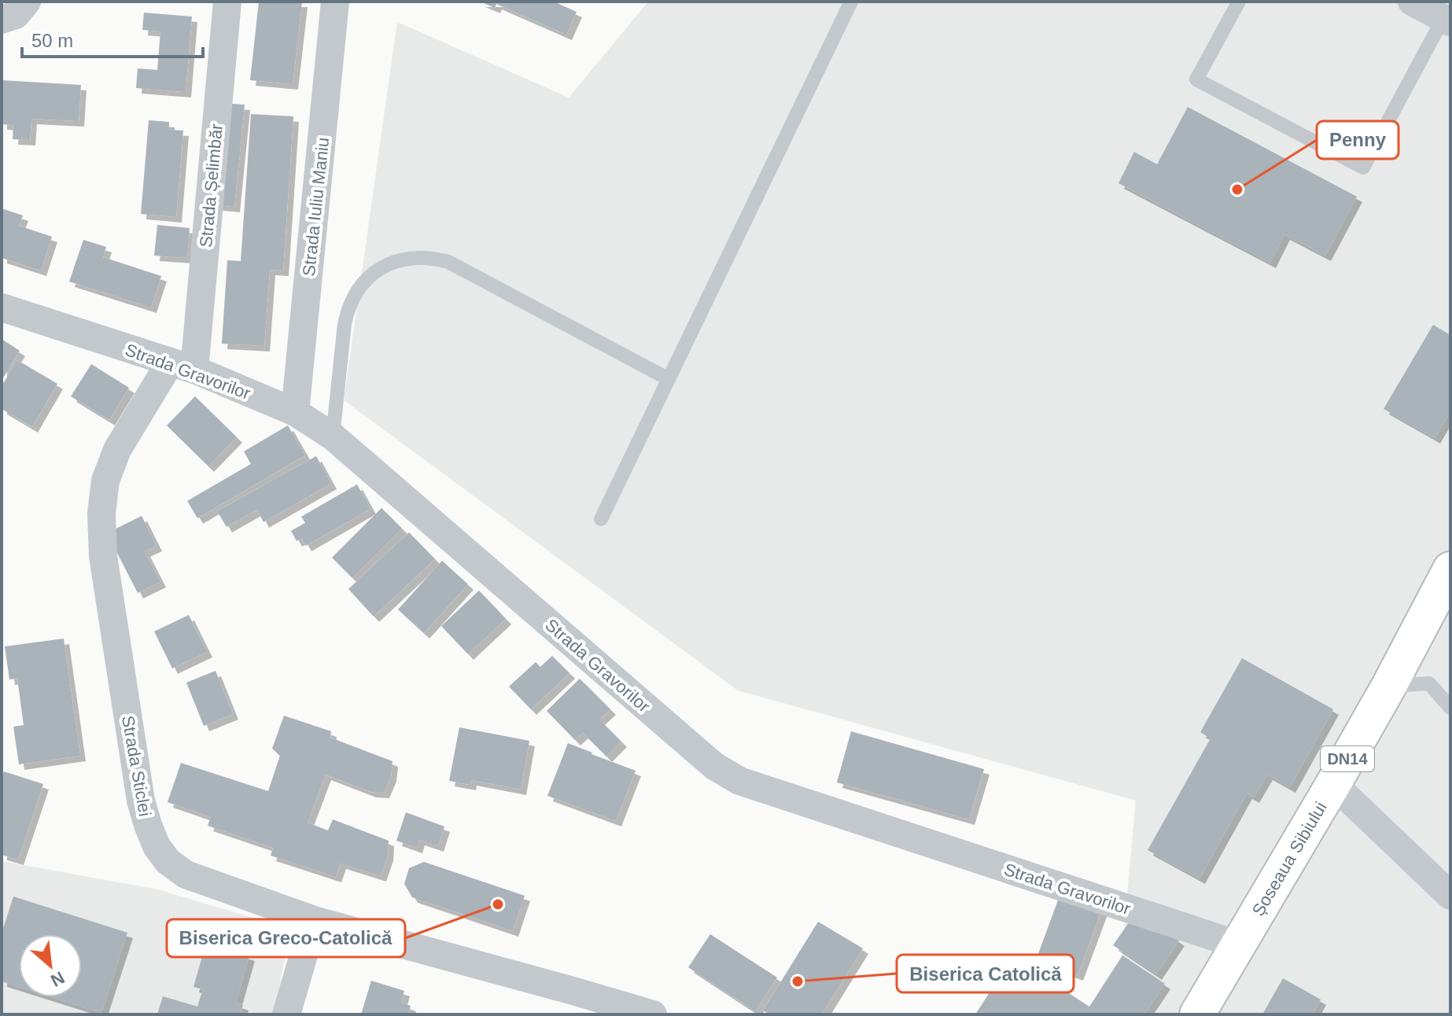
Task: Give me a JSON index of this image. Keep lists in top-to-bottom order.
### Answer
{
  "streets": {
    "main road": ["DN14", "Șoseaua Sibiului"],
    "street": [
      "Strada Șelimbăr",
      "Strada Iuliu Maniu",
      "Strada Gravorilor",
      "Strada Sticlei"
    ]
  },
  "crossings": [
    ["Strada Șelimbăr", "Strada Gravorilor"],
    ["Strada Șelimbăr", "Strada Sticlei"],
    ["Strada Iuliu Maniu", "Strada Gravorilor"],
    ["Strada Gravorilor", "Strada Sticlei"],
    ["Strada Gravorilor", "Șoseaua Sibiului"]
  ],
  "places": ["Penny", "Biserica Greco-Catolică", "Biserica Catolică"],
  "scale_bar": "50 m",
  "north": "bottom right"
}
